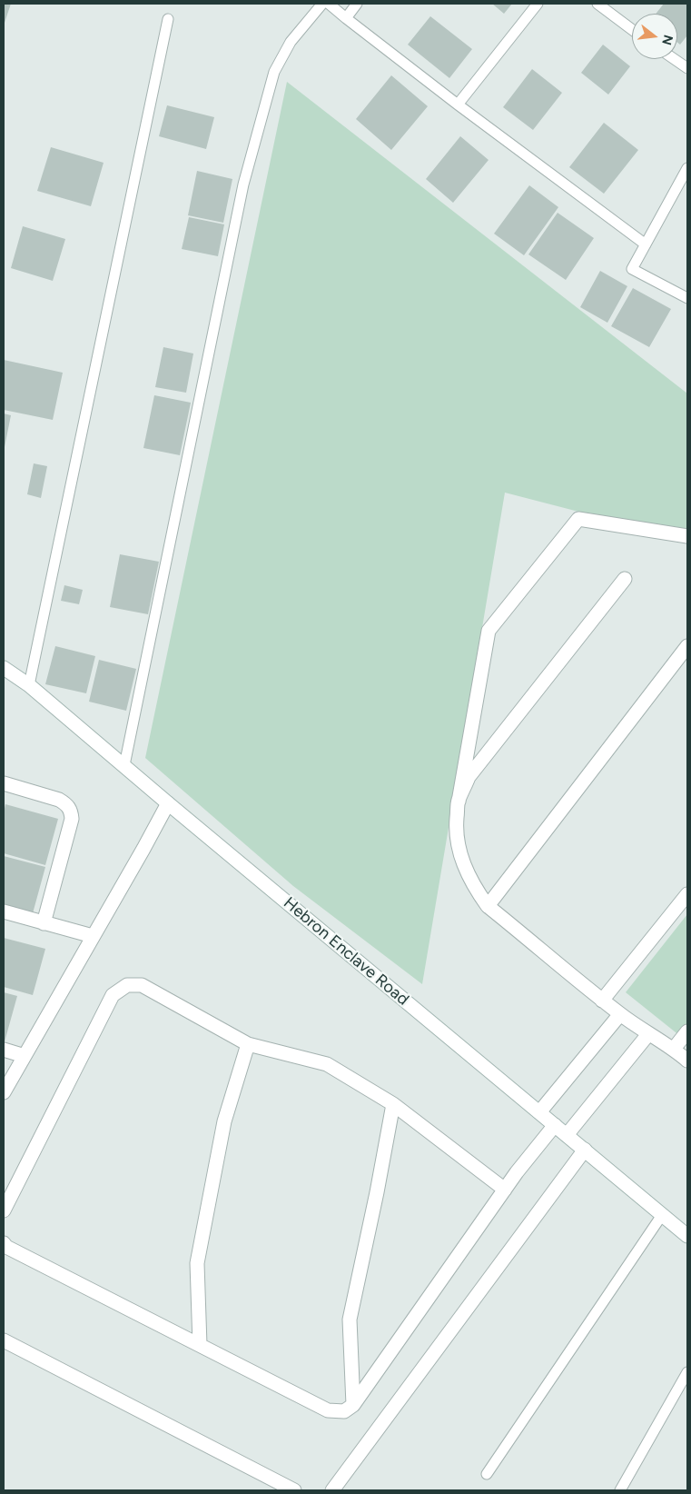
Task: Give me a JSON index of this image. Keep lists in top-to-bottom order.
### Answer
{
  "streets": {
    "street": ["Hebron Enclave Road"]
  },
  "north": "right"
}
